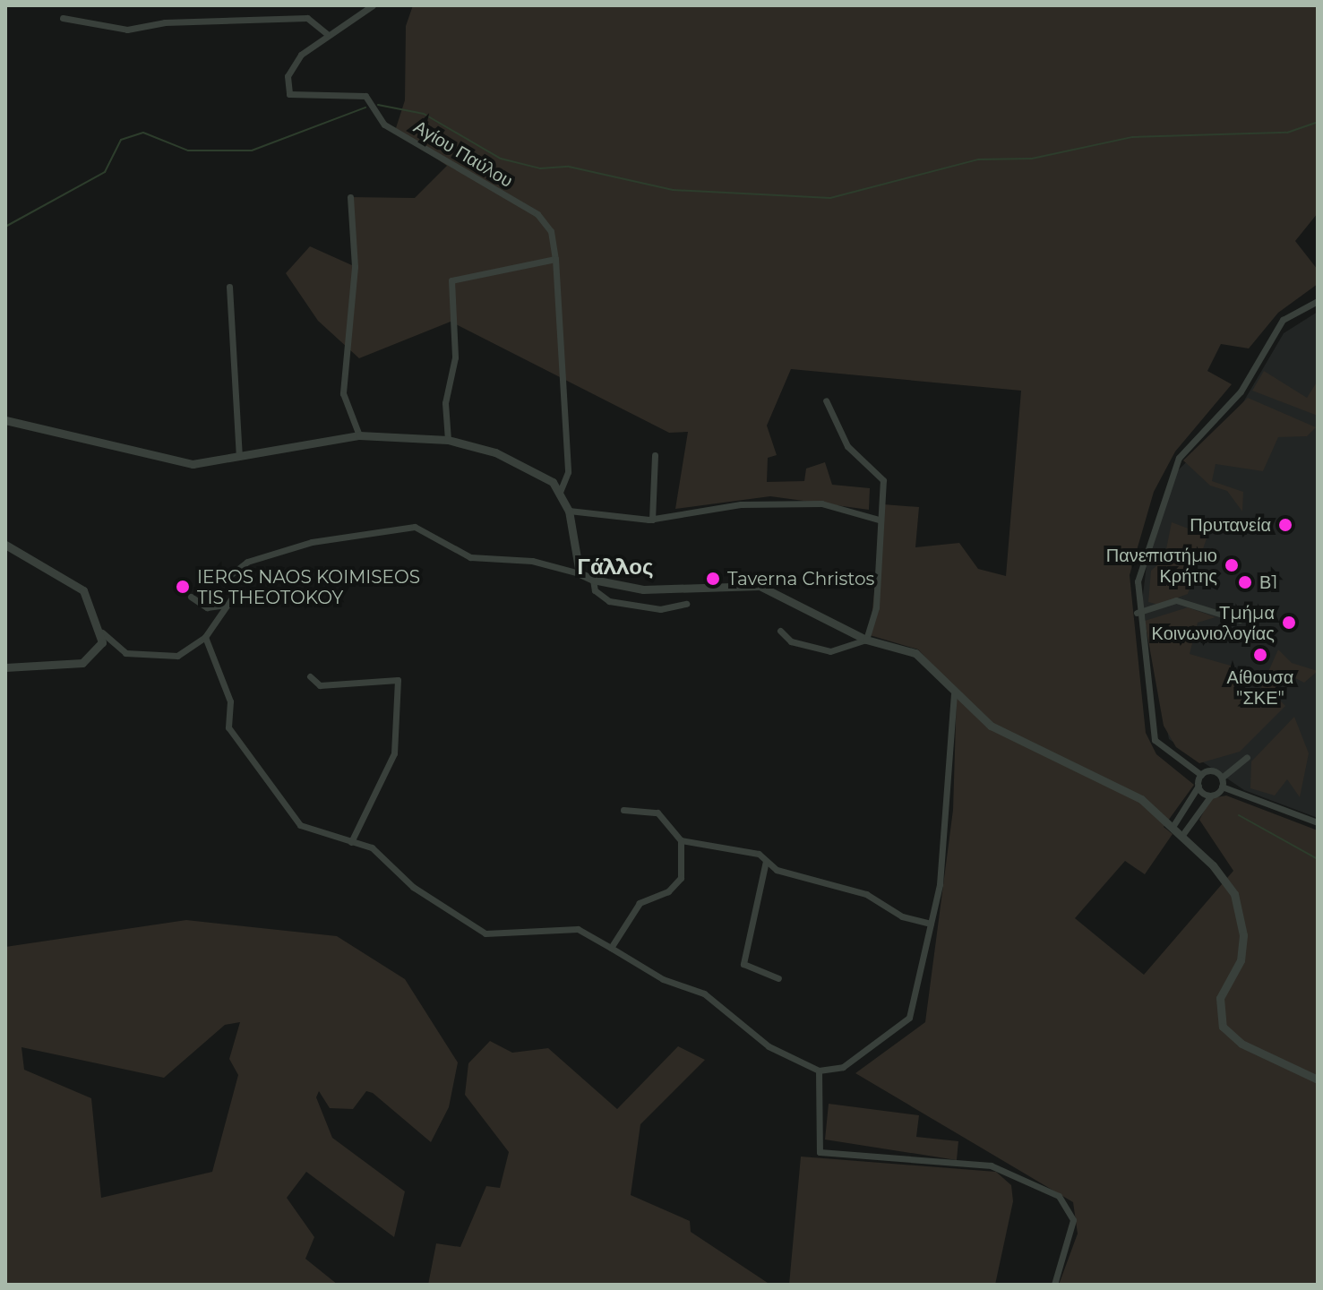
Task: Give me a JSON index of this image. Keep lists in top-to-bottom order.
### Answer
{
  "streets": {
    "street": ["Αγίου Παύλου"]
  },
  "districts": ["Γάλλος"],
  "places": [
    "Πρυτανεία",
    "Πανεπιστήμιο Κρήτης",
    "Taverna Christos",
    "Β1",
    "IEROS NAOS KOIMISEOS TIS THEOTOKOY",
    "Τμήμα Κοινωνιολογίας",
    "Αίθουσα \"ΣΚΕ\""
  ]
}
